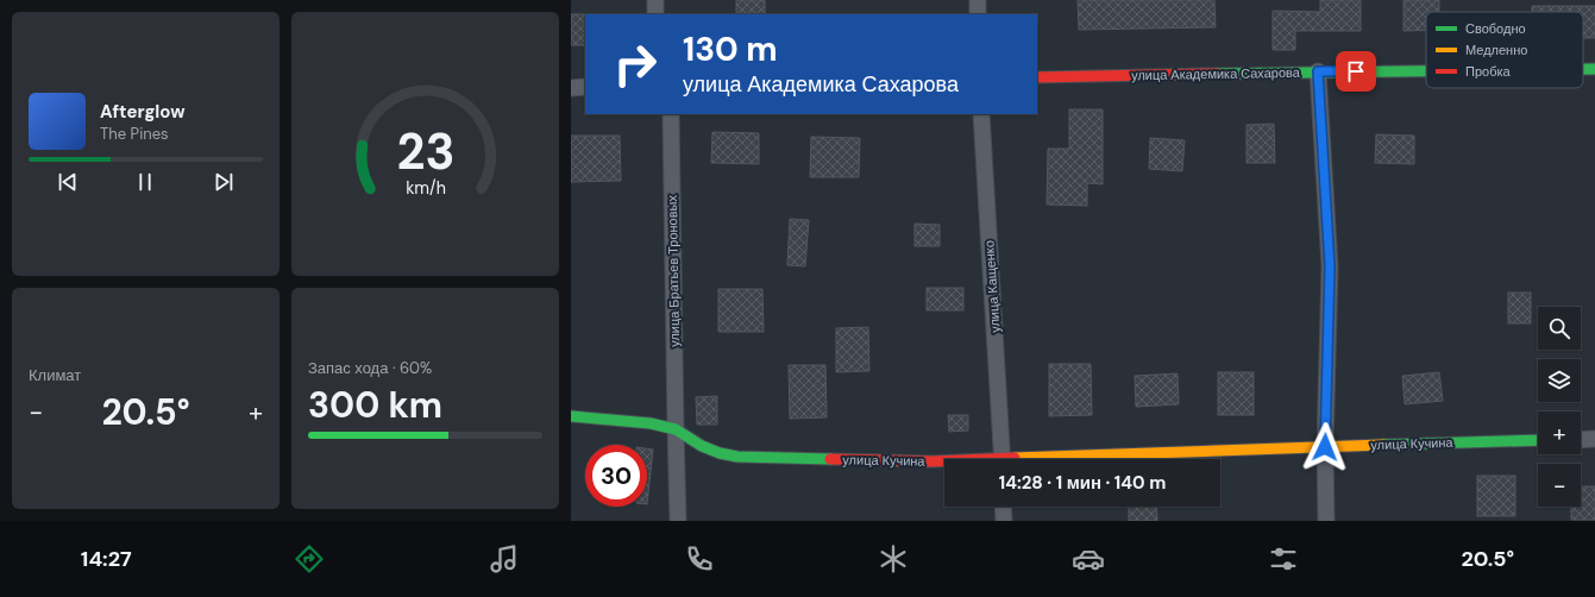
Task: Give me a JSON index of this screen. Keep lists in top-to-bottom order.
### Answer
{
  "streets": {
    "street": [
      "улица Академика Сахарова",
      "улица Братьев Троновых",
      "улица Кащенко",
      "улица Кучина"
    ]
  },
  "crossings": [
    ["улица Братьев Троновых", "улица Кучина"]
  ],
  "legend": ["Свободно", "Медленно", "Пробка"],
  "page": {
    "turn": ["130 m", "улица Академика Сахарова"],
    "song": ["Afterglow", "The Pines"],
    "tile": [
      "Климат",
      ["Запас хода · 60%", "300 km"]
    ],
    "map_buttons": ["+", "−"],
    "heat": ["−", "20.5°", "+"],
    "limit": "30",
    "trip": "14:28 · 1 мин · 140 m",
    "tabs": ["14:27", "20.5°"],
    "gauge": ["23", "km/h"]
  }
}
